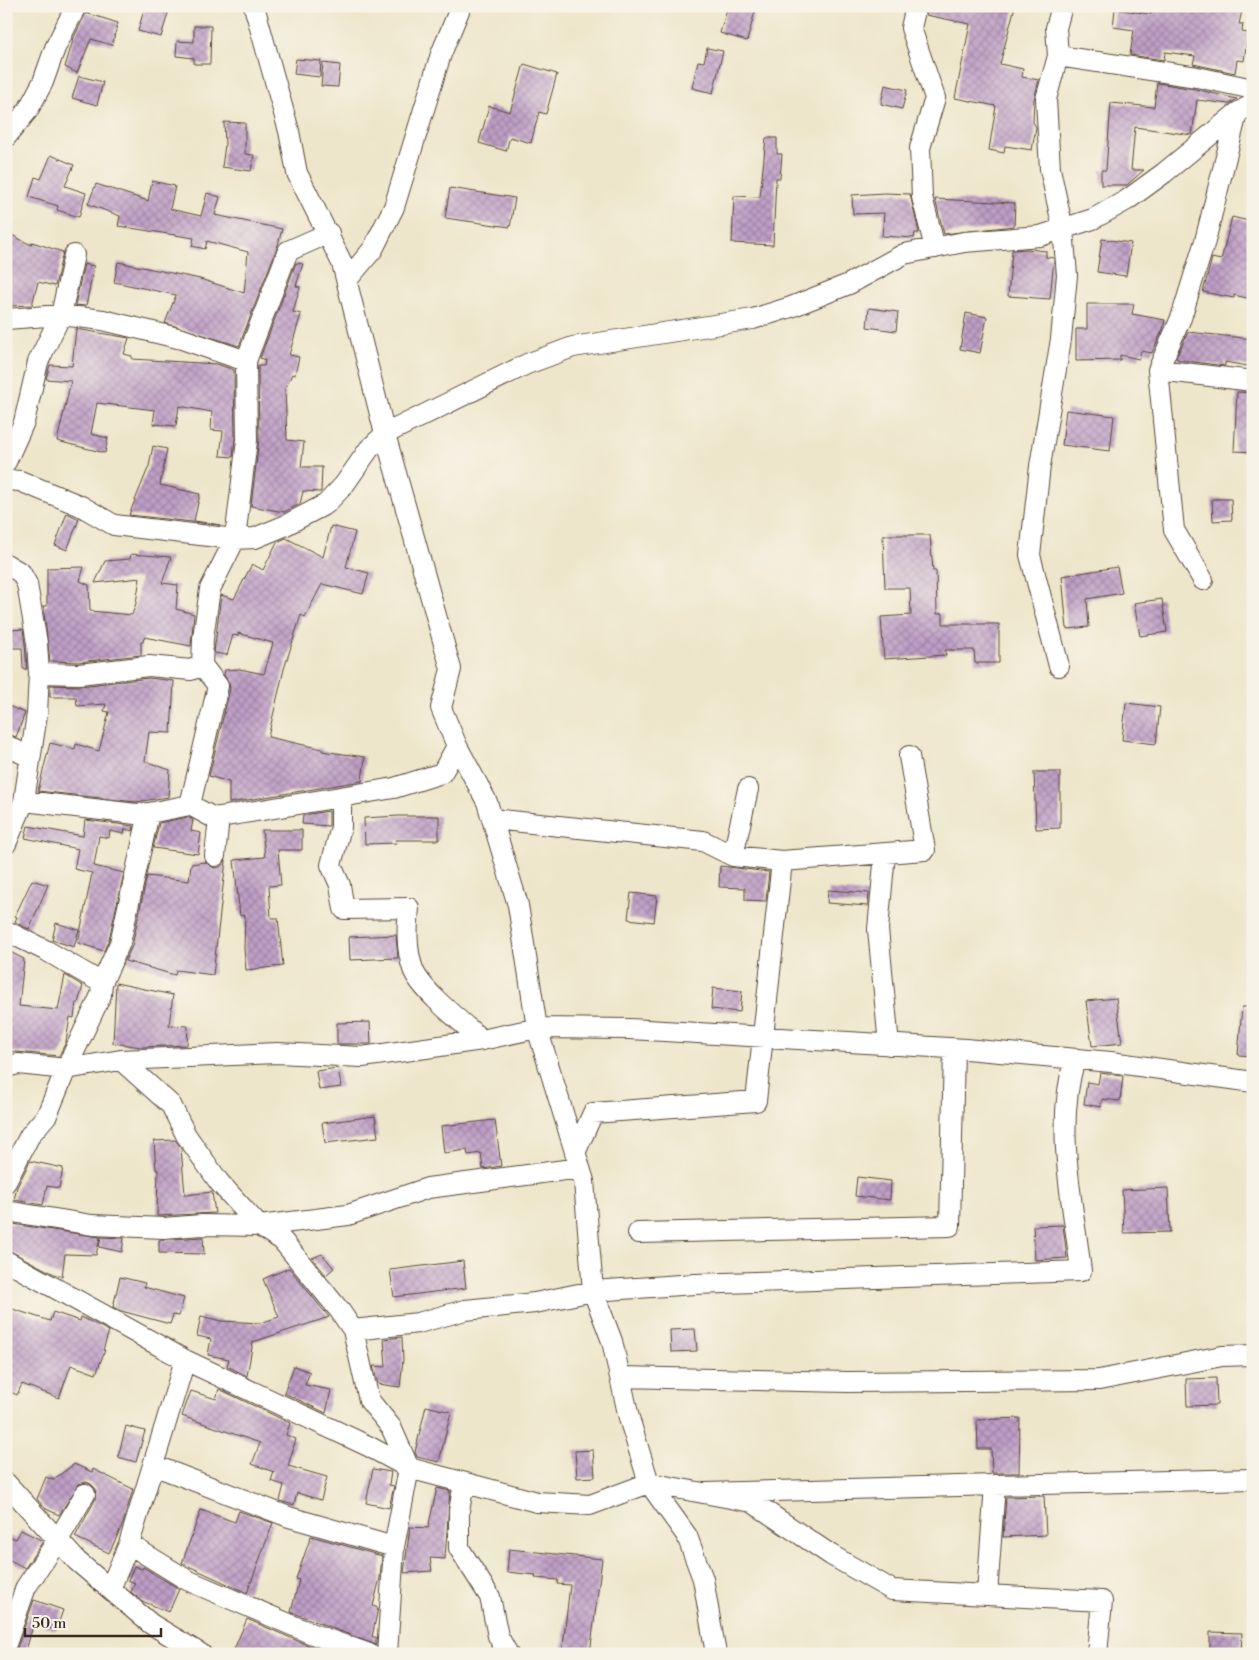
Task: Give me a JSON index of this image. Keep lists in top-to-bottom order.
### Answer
{
  "scale_bar": "50 m"
}
